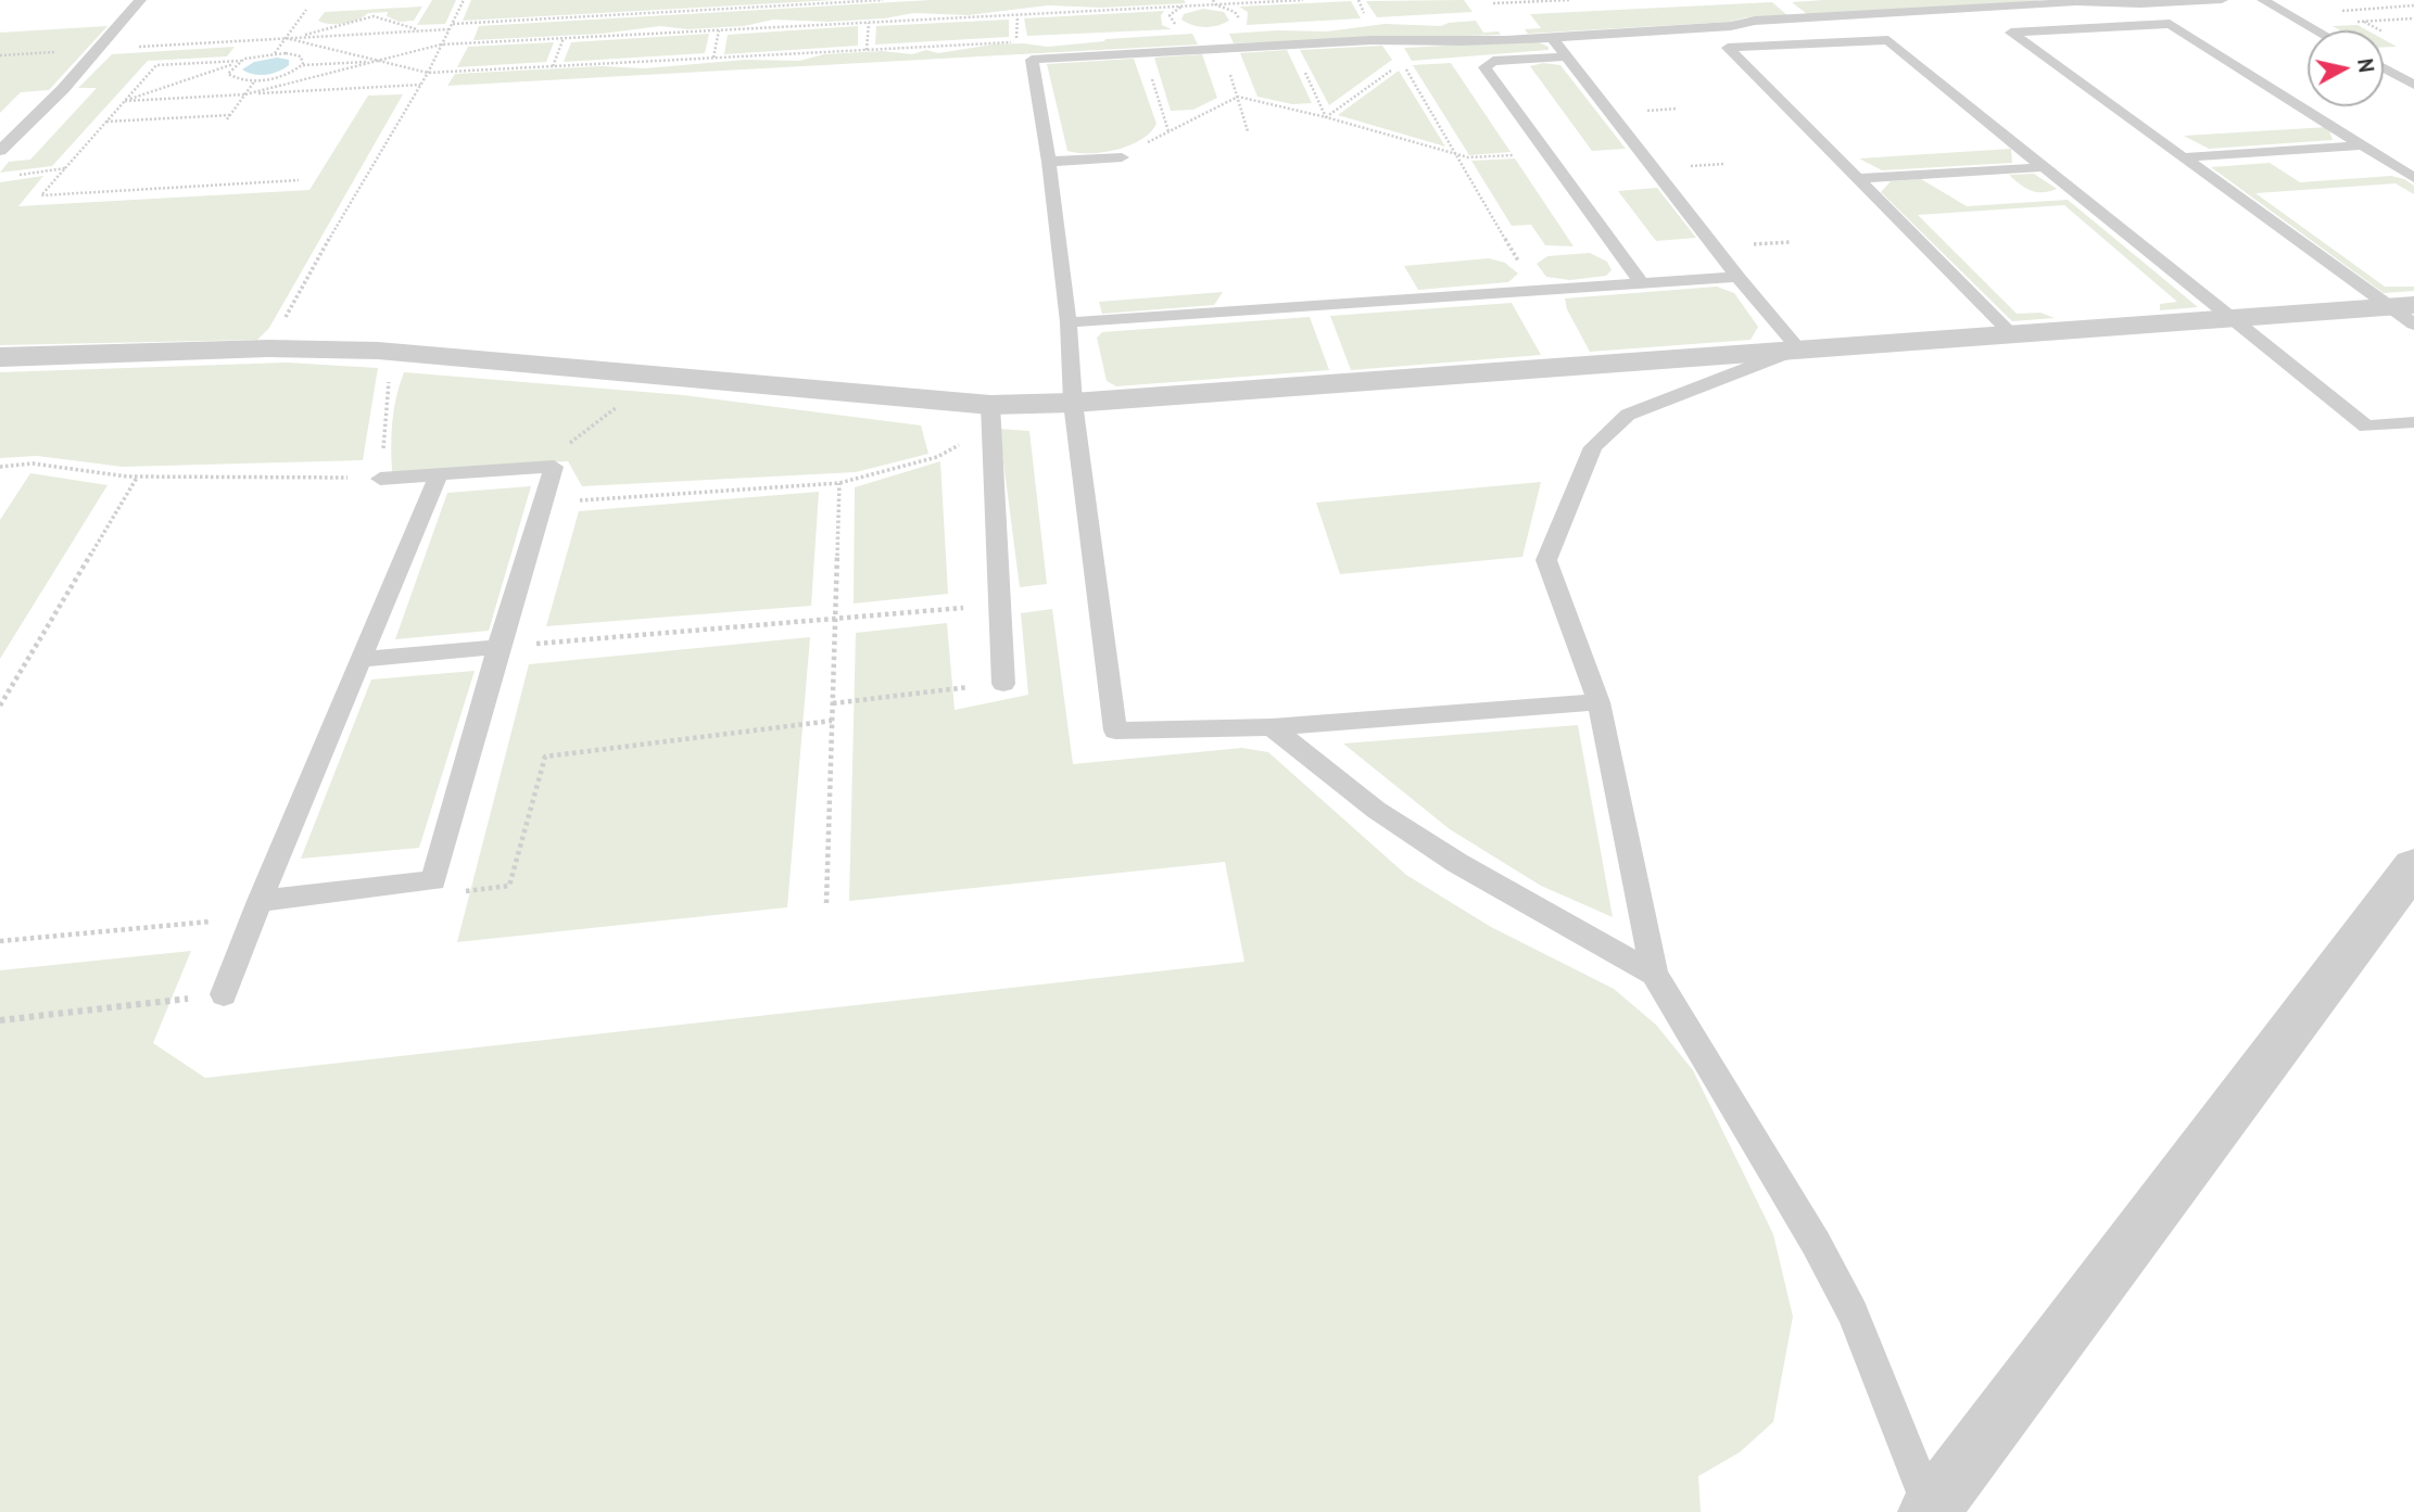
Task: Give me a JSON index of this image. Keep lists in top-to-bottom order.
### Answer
{
  "north": "right"
}
